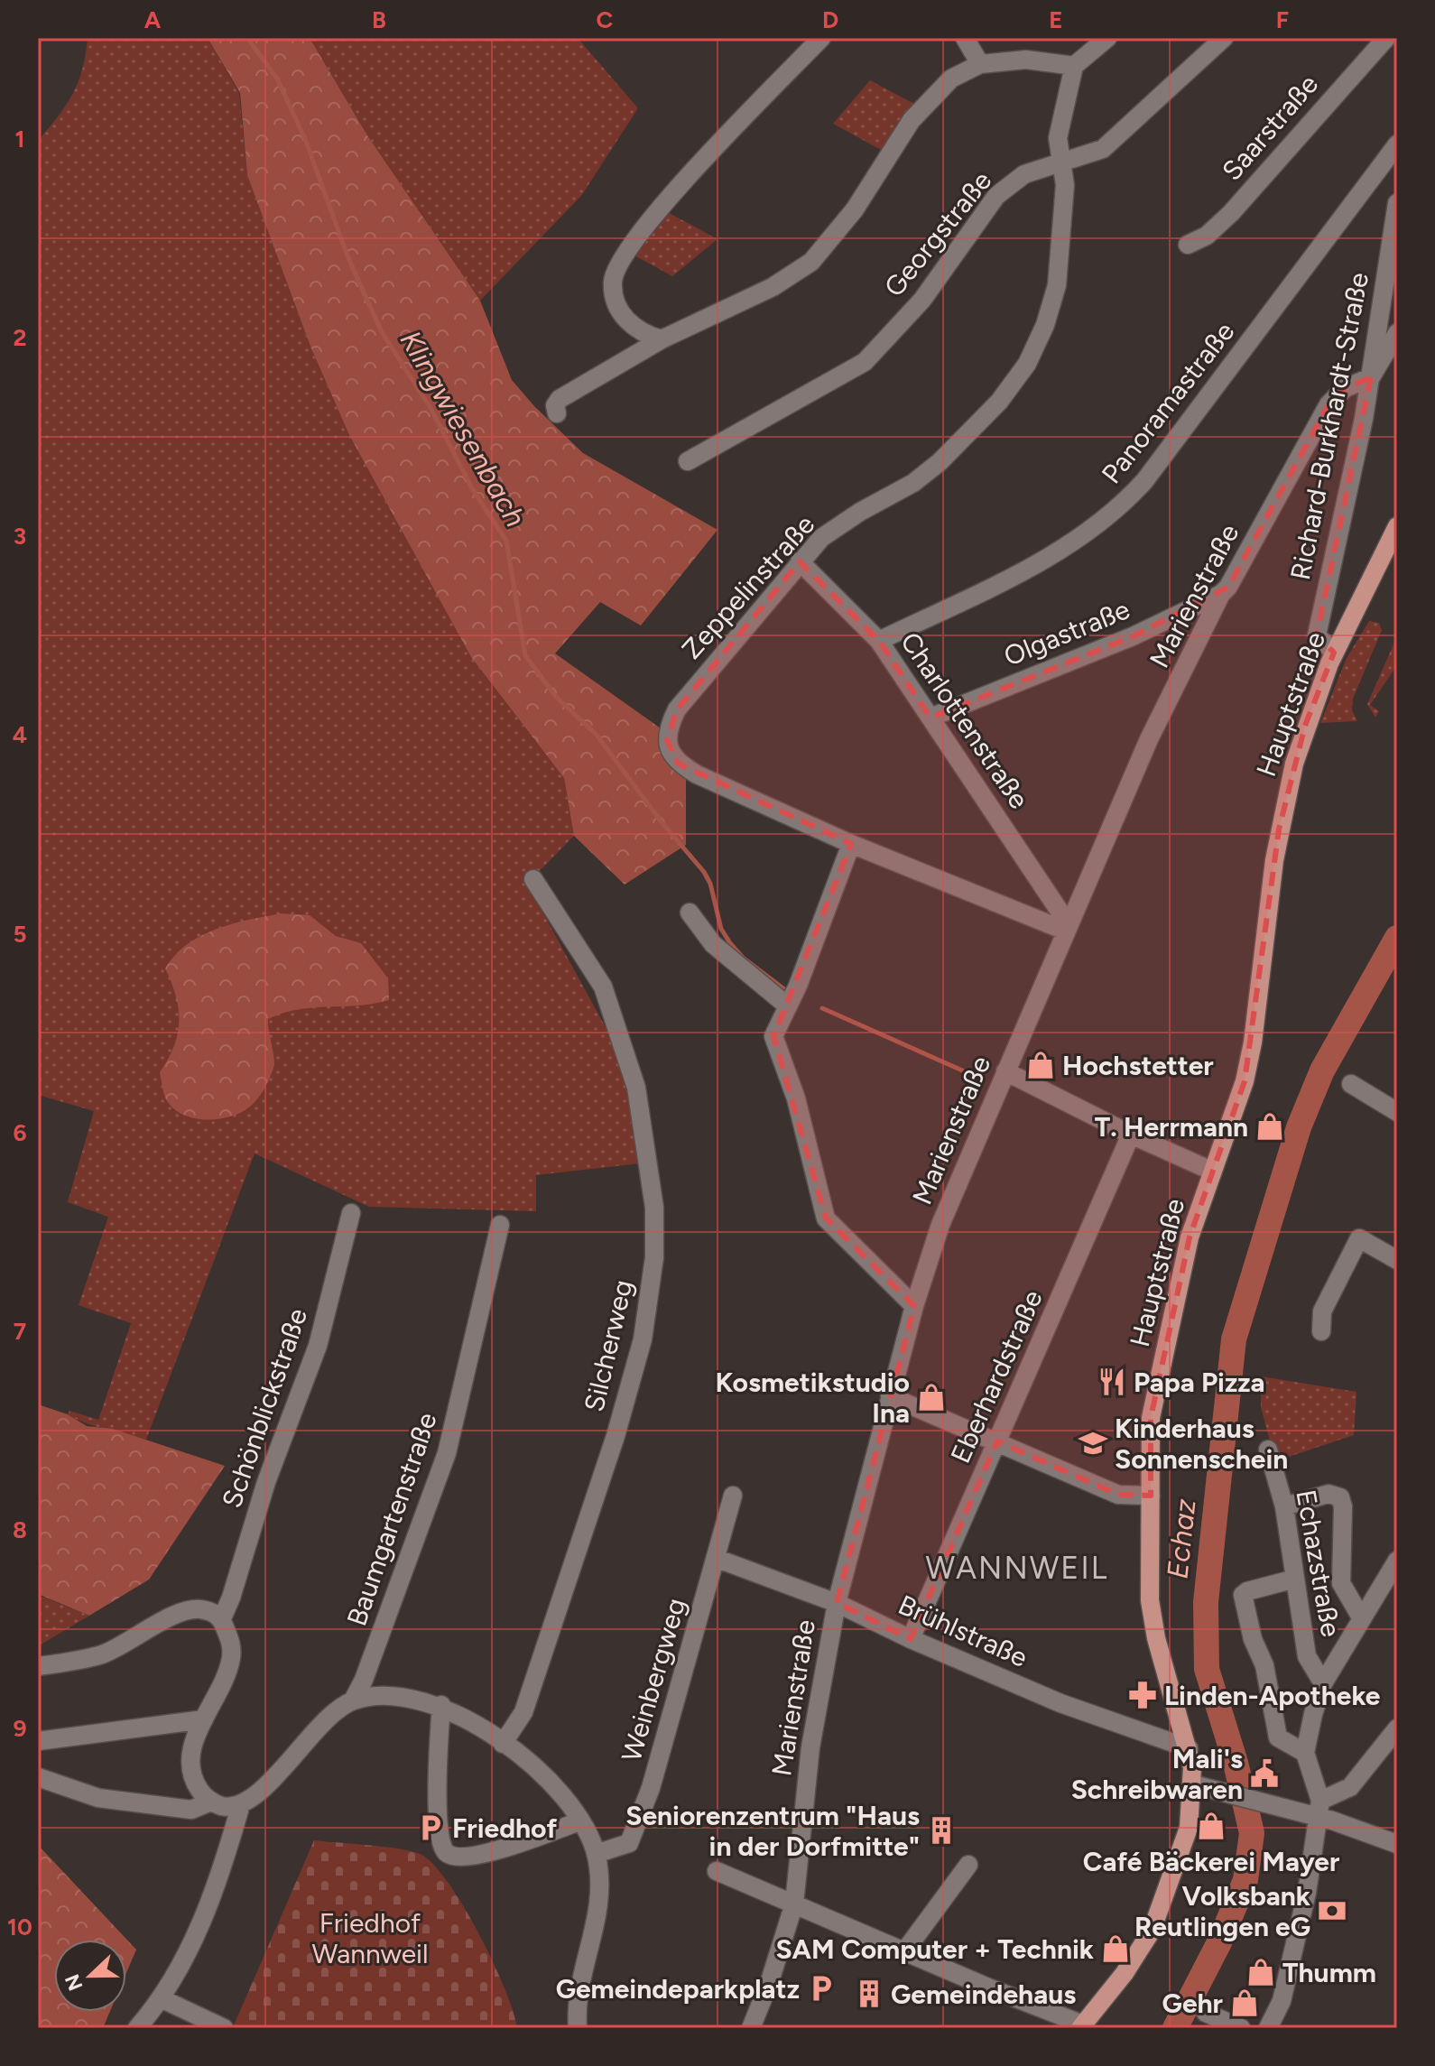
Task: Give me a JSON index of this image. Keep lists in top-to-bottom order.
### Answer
{
  "streets": {
    "main road": ["Hauptstraße"],
    "street": [
      "Saarstraße",
      "Georgstraße",
      "Panoramastraße",
      "Richard-Burkhardt-Straße",
      "Zeppelinstraße",
      "Marienstraße",
      "Olgastraße",
      "Charlottenstraße",
      "Silcherweg",
      "Eberhardstraße",
      "Schönblickstraße",
      "Baumgartenstraße",
      "Echazstraße",
      "Brühlstraße",
      "Weinbergweg"
    ]
  },
  "crossings": [
    ["Georgstraße", "Zeppelinstraße"],
    ["Panoramastraße", "Charlottenstraße"],
    ["Richard-Burkhardt-Straße", "Marienstraße"],
    ["Richard-Burkhardt-Straße", "Hauptstraße"],
    ["Zeppelinstraße", "Marienstraße"],
    ["Zeppelinstraße", "Charlottenstraße"],
    ["Marienstraße", "Olgastraße"],
    ["Marienstraße", "Charlottenstraße"],
    ["Marienstraße", "Brühlstraße"],
    ["Olgastraße", "Charlottenstraße"],
    ["Hauptstraße", "Brühlstraße"],
    ["Eberhardstraße", "Brühlstraße"],
    ["Brühlstraße", "Weinbergweg"]
  ],
  "districts": ["WANNWEIL"],
  "water": ["Klingwiesenbach", "Echaz"],
  "parks": ["Friedhof Wannweil"],
  "places": {
    "shop": [
      "Hochstetter",
      "T. Herrmann",
      "Kosmetikstudio Ina",
      "Café Bäckerei Mayer",
      "SAM Computer + Technik",
      "Thumm",
      "Gehr"
    ],
    "restaurant": ["Papa Pizza"],
    "school or university": ["Kinderhaus Sonnenschein"],
    "pharmacy": ["Linden-Apotheke"],
    "public building": ["Mali's Schreibwaren"],
    "parking": ["Friedhof", "Gemeindeparkplatz"],
    "building": ["Seniorenzentrum \"Haus in der Dorfmitte\"", "Gemeindehaus"],
    "bank": ["Volksbank Reutlingen eG"]
  },
  "north": "left",
  "grid": {
    "columns": [
      "A",
      "B",
      "C",
      "D",
      "E",
      "F"
    ],
    "rows": [
      "1",
      "2",
      "3",
      "4",
      "5",
      "6",
      "7",
      "8",
      "9",
      "10"
    ]
  }
}
